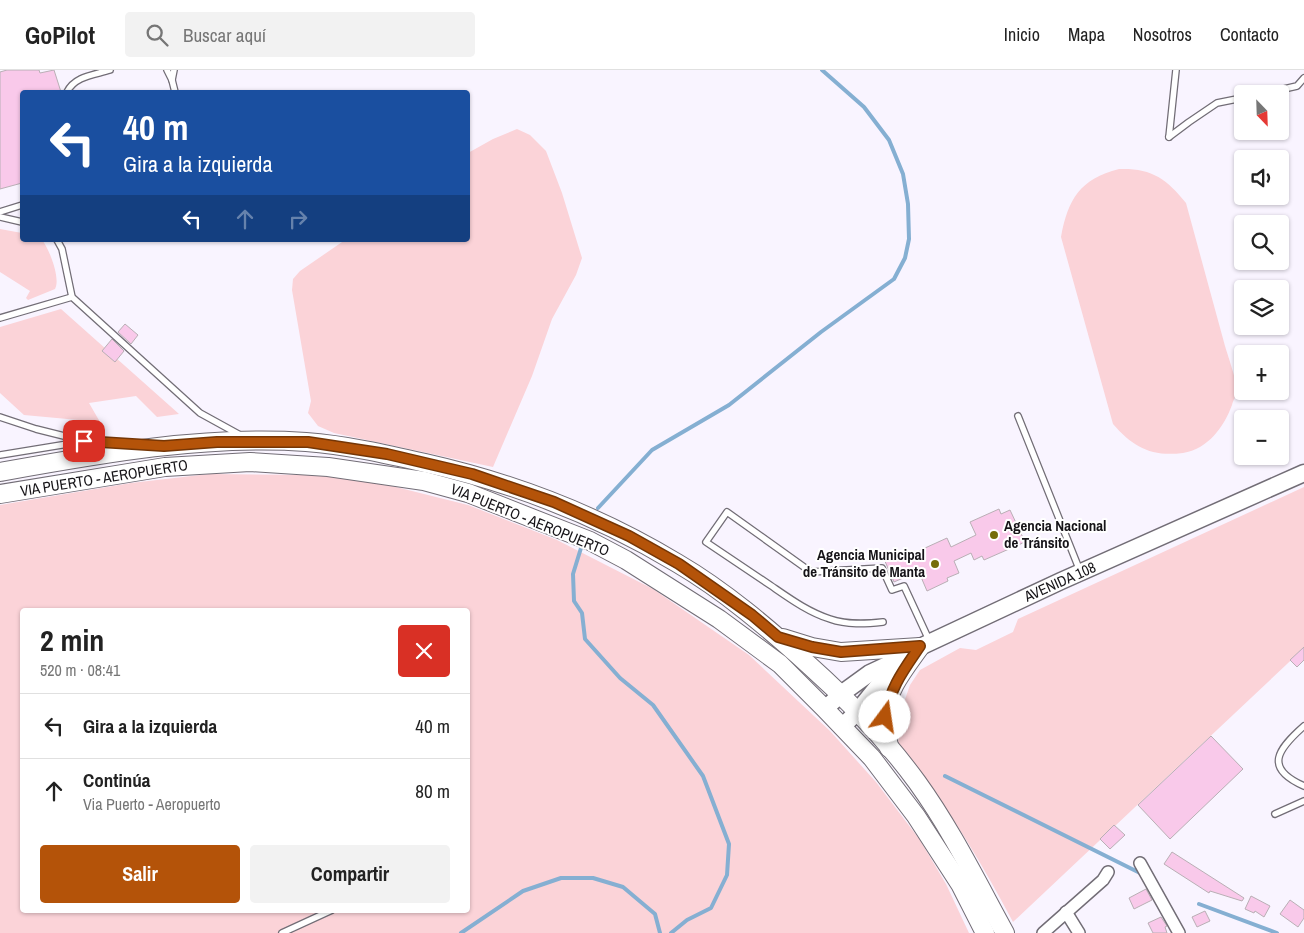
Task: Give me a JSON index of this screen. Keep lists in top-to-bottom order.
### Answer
{
  "streets": {
    "main road": ["VIA PUERTO - AEROPUERTO"],
    "street": ["AVENIDA 108"]
  },
  "crossings": [
    ["VIA PUERTO - AEROPUERTO", "AVENIDA 108"]
  ],
  "places": ["Agencia Nacional de Tránsito", "Agencia Municipal de Tránsito de Manta"],
  "north": "bottom right",
  "page": {
    "header": "GoPilot",
    "search": "Buscar aquí",
    "nav": [
      "Inicio",
      "Mapa",
      "Nosotros",
      "Contacto"
    ],
    "map_buttons": ["+", "−"],
    "turn": ["40 m", "Gira a la izquierda"],
    "heading": ["2 min", "520 m · 08:41"],
    "list": [
      {
        "name": "Gira a la izquierda",
        "value": "40 m"
      },
      {
        "name": "Continúa",
        "note": "Via Puerto - Aeropuerto",
        "value": "80 m"
      }
    ],
    "buttons": ["Salir", "Compartir"]
  }
}
